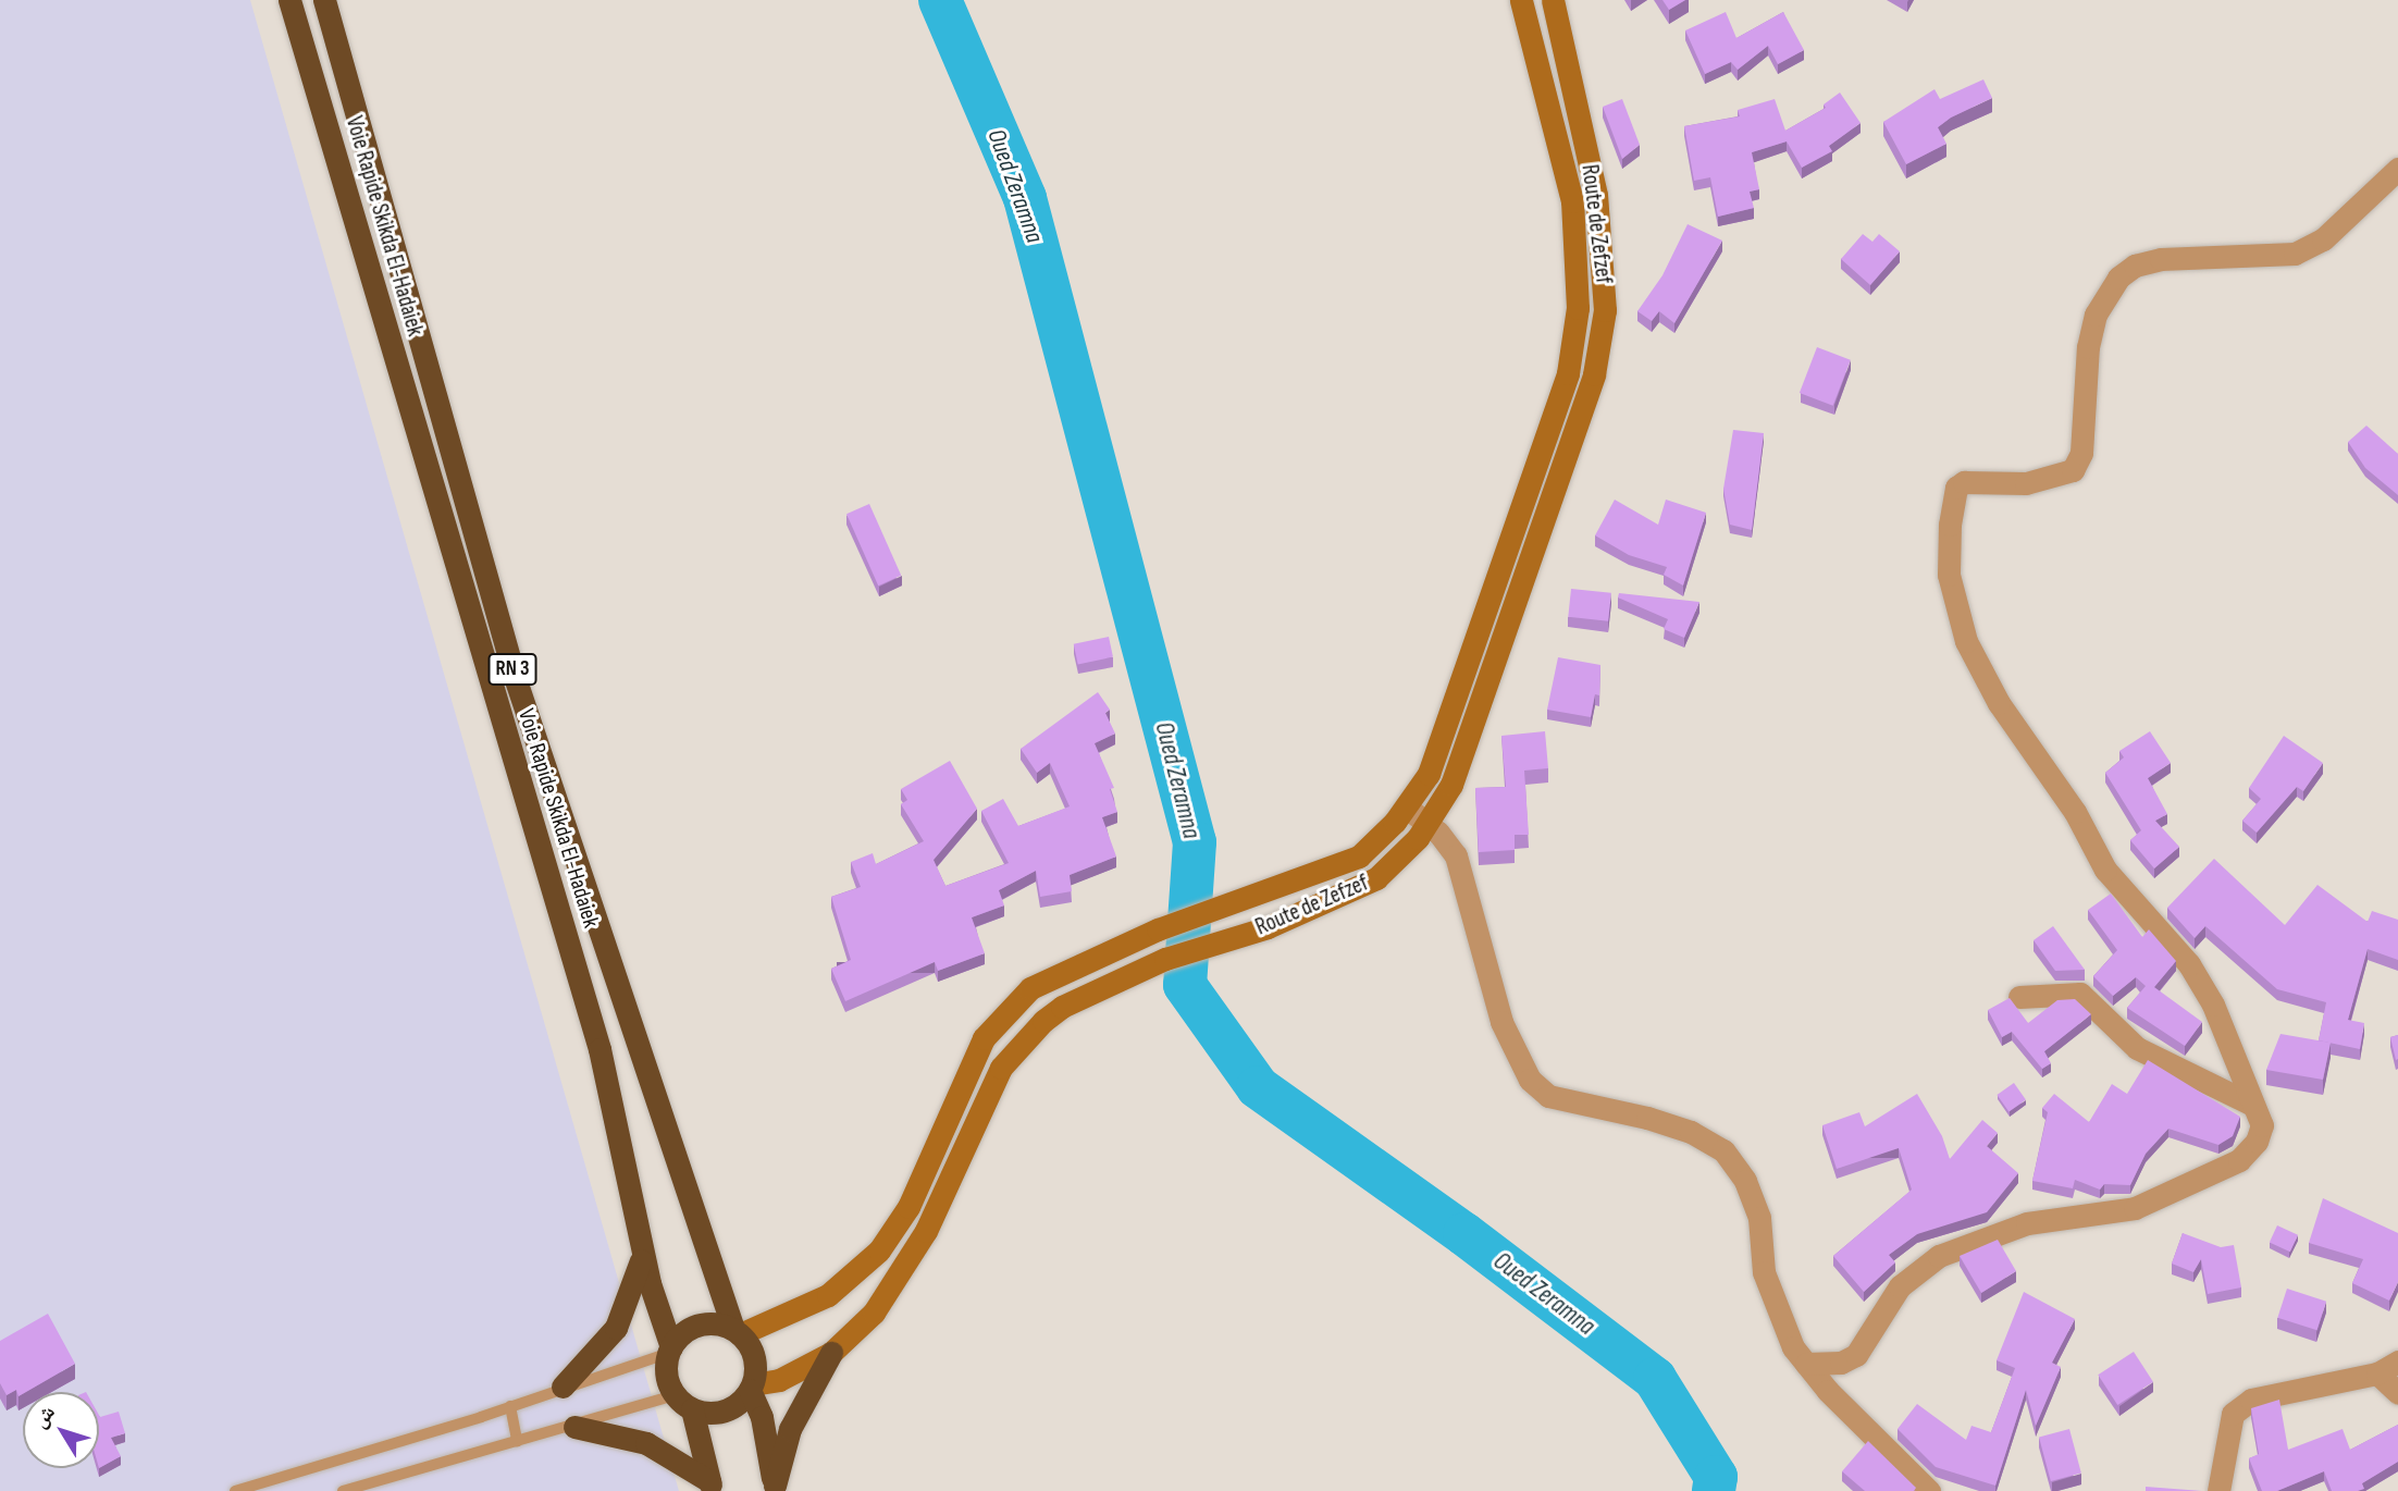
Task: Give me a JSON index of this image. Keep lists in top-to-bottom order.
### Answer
{
  "streets": {
    "highway": ["Voie Rapide Skikda El-Hadaiek", "RN 3"],
    "main road": ["Route de Zefzef"]
  },
  "crossings": [
    ["Route de Zefzef", "Voie Rapide Skikda El-Hadaiek"]
  ],
  "water": ["Oued Zeramna"],
  "north": "top left"
}
